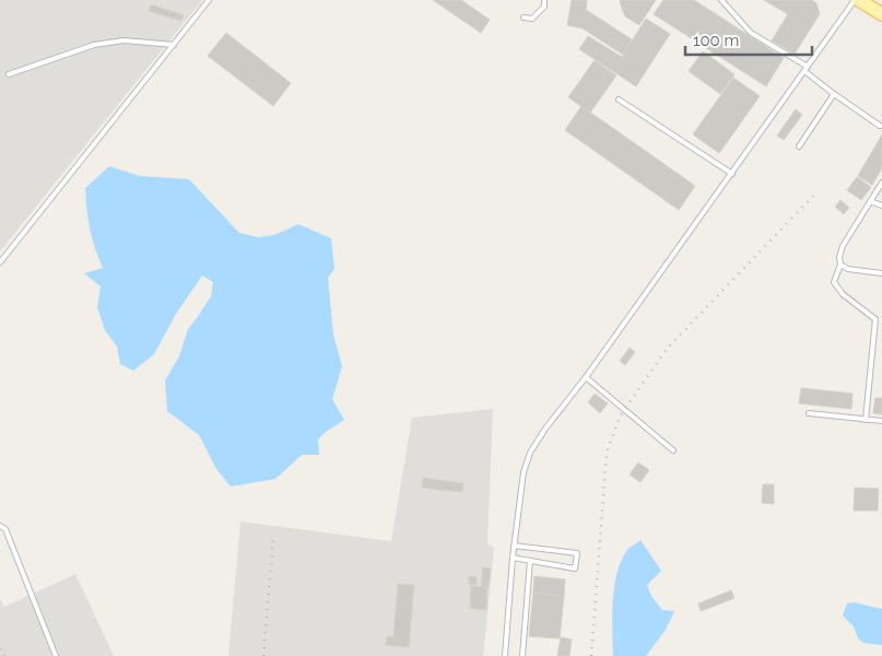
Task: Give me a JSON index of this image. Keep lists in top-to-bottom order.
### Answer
{
  "scale_bar": "100 m"
}
